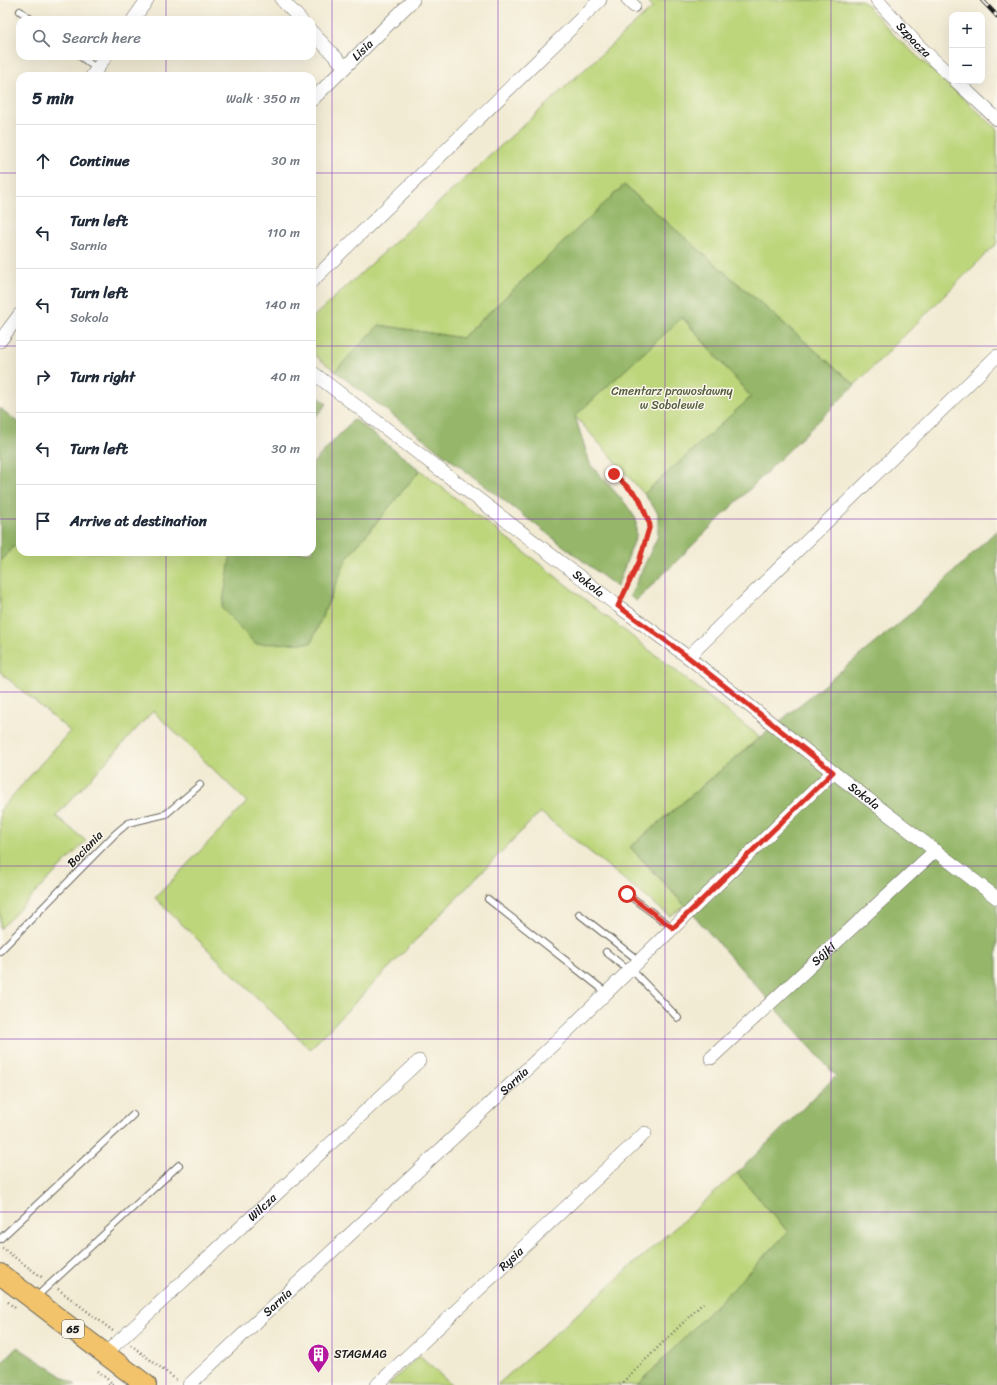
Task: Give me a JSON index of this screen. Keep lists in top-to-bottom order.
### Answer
{
  "streets": {
    "main road": ["65"],
    "street": [
      "Szpacza",
      "Lisia",
      "Sokola",
      "Sójki",
      "Sarnia",
      "Wilcza",
      "Rysia"
    ],
    "lane": ["Bociania"]
  },
  "crossings": [
    ["Sokola", "Sójki"],
    ["Sokola", "Sarnia"],
    ["Wilcza", "65"]
  ],
  "parks": ["Cmentarz prawosławny w Sobolewie"],
  "places": {
    "building": ["STAGMAG"]
  },
  "page": {
    "map_buttons": ["+", "−"],
    "search": "Search here",
    "heading": ["5 min", "Walk · 350 m"],
    "list": [
      ["Continue", "30 m"],
      ["Turn left", "Sarnia", "110 m"],
      ["Turn left", "Sokola", "140 m"],
      ["Turn right", "40 m"],
      ["Turn left", "30 m"],
      "Arrive at destination"
    ]
  }
}
